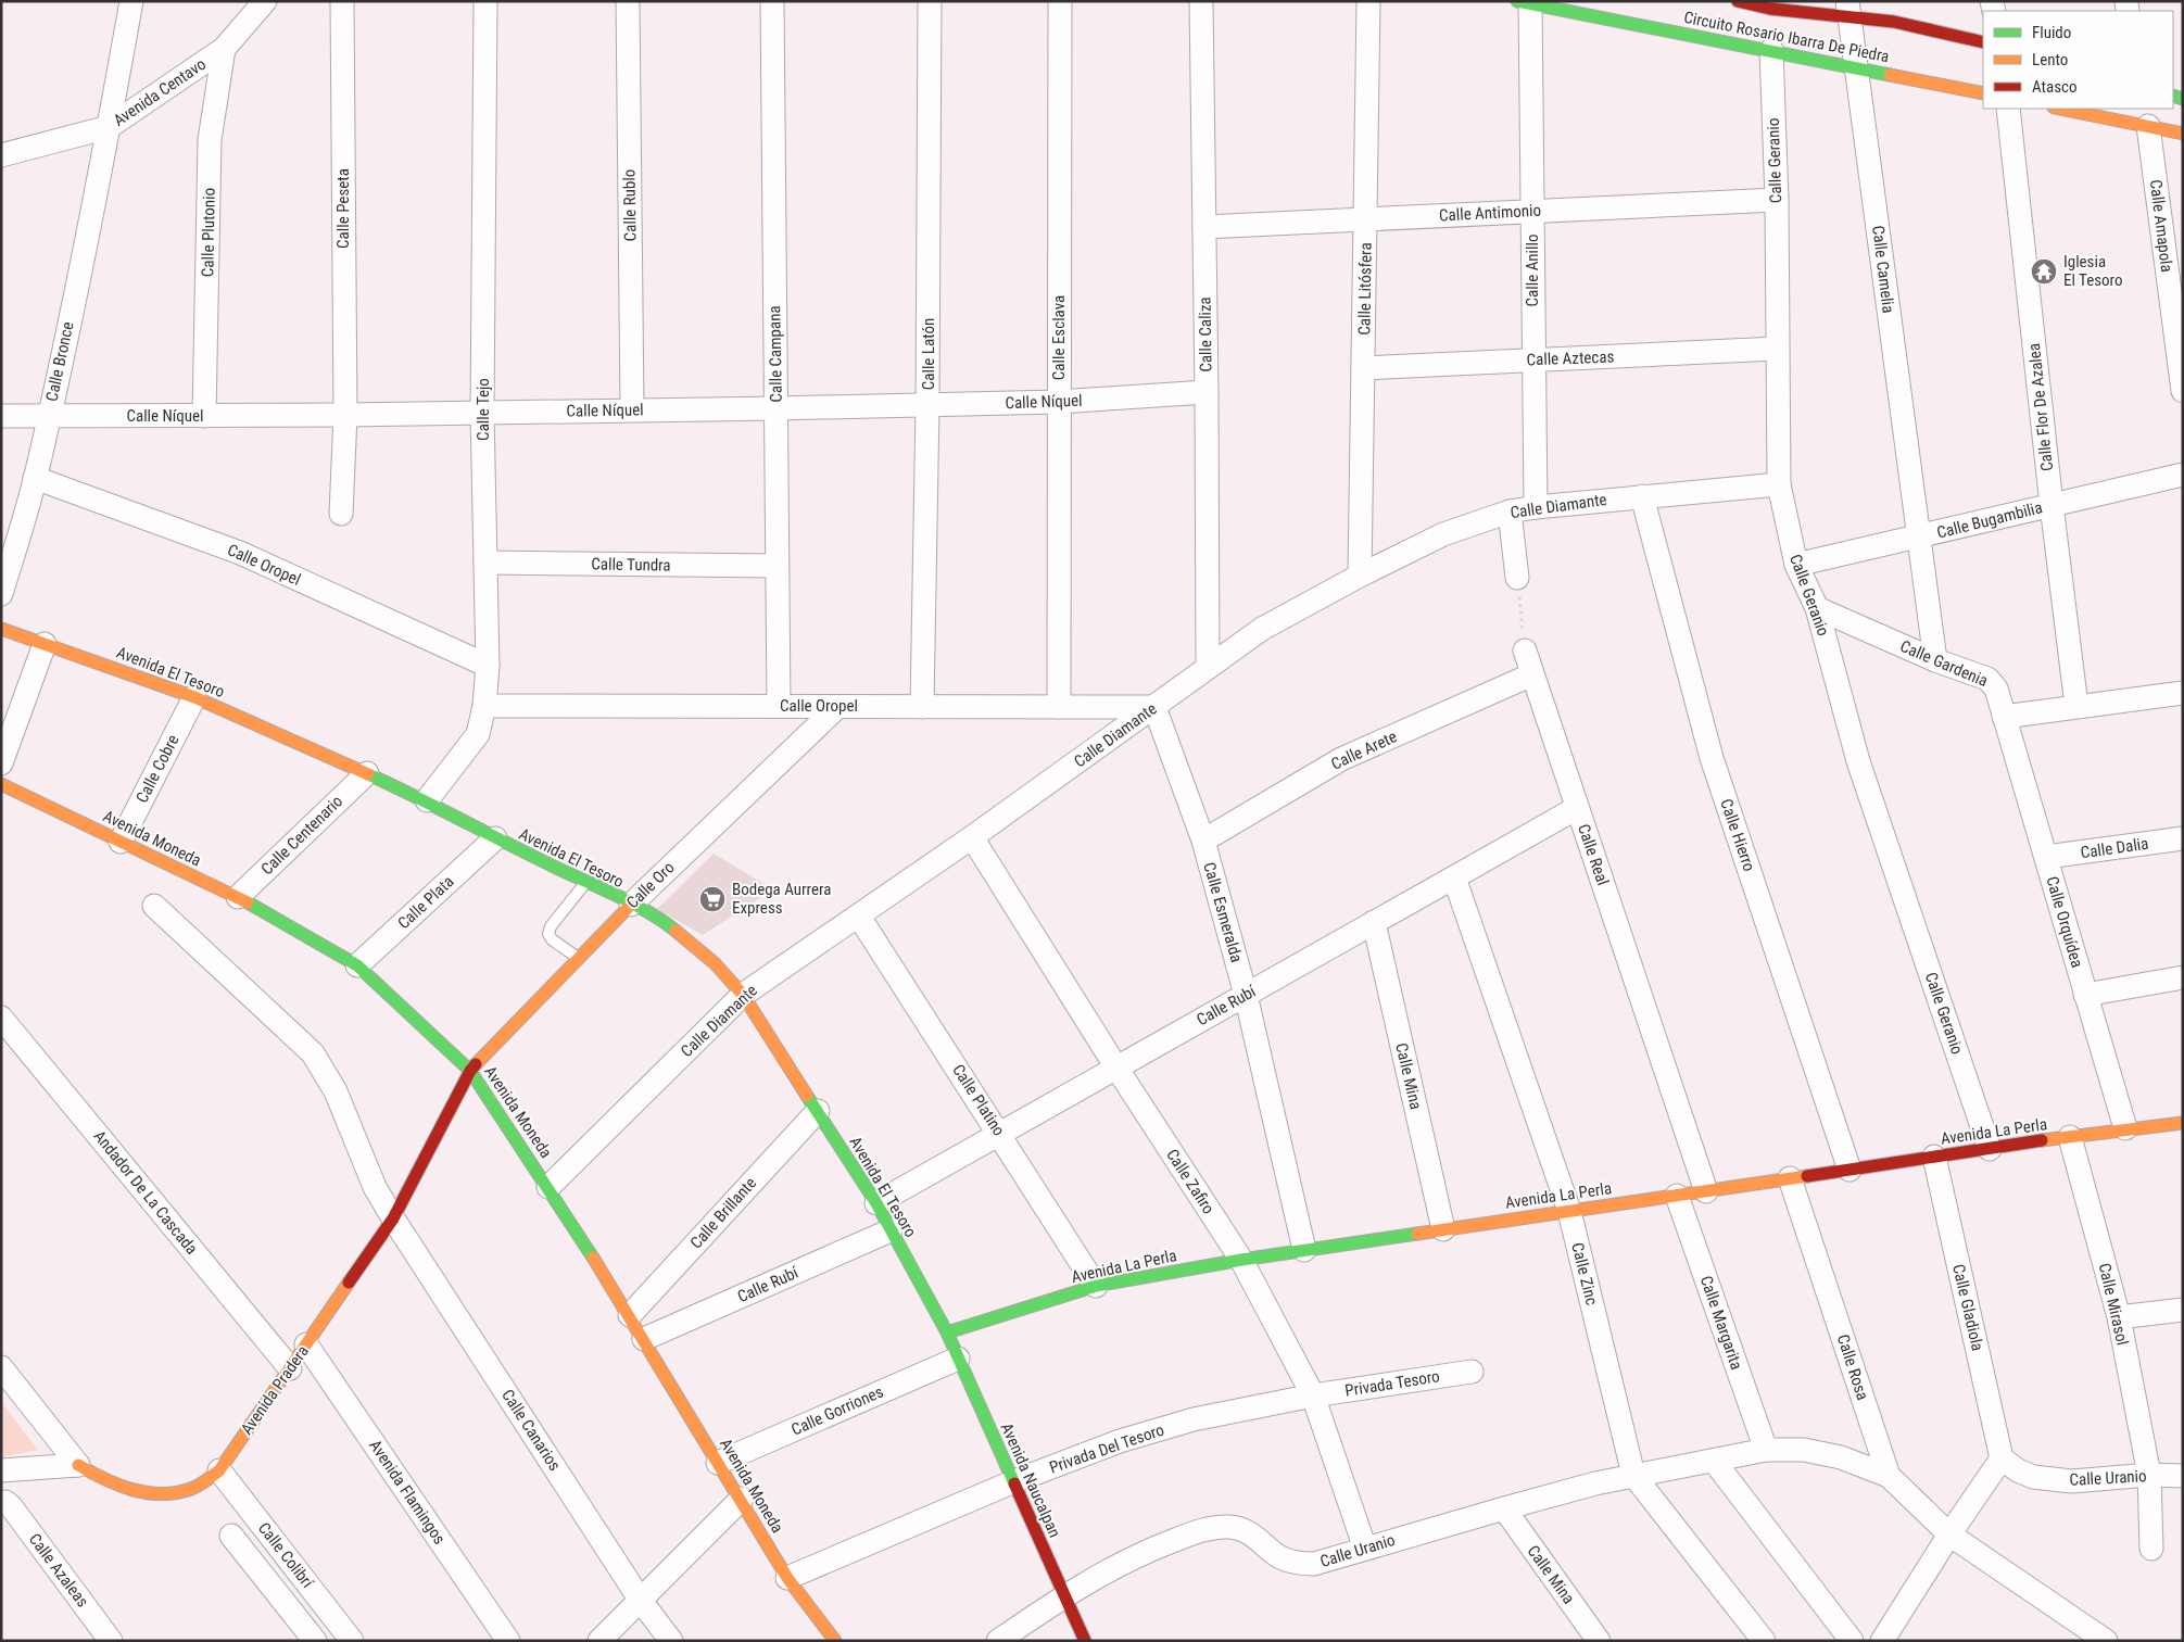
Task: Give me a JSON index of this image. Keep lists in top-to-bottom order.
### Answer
{
  "streets": {
    "main road": [
      "Circuito Rosario Ibarra De Piedra",
      "Avenida El Tesoro",
      "Avenida Moneda",
      "Calle Oro",
      "Avenida La Perla",
      "Avenida Pradera",
      "Avenida Naucalpan"
    ],
    "street": [
      "Avenida Centavo",
      "Calle Geranio",
      "Calle Rublo",
      "Calle Peseta",
      "Calle Antimonio",
      "Calle Amapola",
      "Calle Plutonio",
      "Calle Camelia",
      "Calle Anillo",
      "Calle Litósfera",
      "Calle Caliza",
      "Calle Esclava",
      "Calle Campana",
      "Calle Latón",
      "Calle Aztecas",
      "Calle Bronce",
      "Calle Níquel",
      "Calle Flor De Azalea",
      "Calle Tejo",
      "Calle Diamante",
      "Calle Bugambilia",
      "Calle Oropel",
      "Calle Tundra",
      "Calle Gardenia",
      "Calle Arete",
      "Calle Cobre",
      "Calle Centenario",
      "Calle Hierro",
      "Calle Dalia",
      "Calle Real",
      "Calle Plata",
      "Calle Esmeralda",
      "Calle Orquídea",
      "Calle Rubí",
      "Calle Mina",
      "Calle Platino",
      "Calle Zafiro",
      "Andador De La Cascada",
      "Calle Brillante",
      "Calle Zinc",
      "Calle Mirasol",
      "Calle Gladiola",
      "Calle Margarita",
      "Calle Rosa",
      "Privada Tesoro",
      "Calle Gorriones",
      "Calle Canarios",
      "Privada Del Tesoro",
      "Calle Uranio",
      "Avenida Flamingos",
      "Calle Colibrí",
      "Calle Azaleas"
    ]
  },
  "crossings": [
    ["Circuito Rosario Ibarra De Piedra", "Calle Geranio"],
    ["Circuito Rosario Ibarra De Piedra", "Calle Camelia"],
    ["Circuito Rosario Ibarra De Piedra", "Calle Anillo"],
    ["Avenida Centavo", "Calle Plutonio"],
    ["Avenida Centavo", "Calle Bronce"],
    ["Calle Geranio", "Calle Antimonio"],
    ["Calle Geranio", "Calle Aztecas"],
    ["Calle Geranio", "Calle Diamante"],
    ["Calle Geranio", "Calle Bugambilia"],
    ["Calle Geranio", "Calle Gardenia"],
    ["Calle Geranio", "Avenida La Perla"],
    ["Calle Rublo", "Calle Níquel"],
    ["Calle Peseta", "Calle Níquel"],
    ["Calle Antimonio", "Calle Anillo"],
    ["Calle Antimonio", "Calle Litósfera"],
    ["Calle Antimonio", "Calle Caliza"],
    ["Calle Plutonio", "Calle Níquel"],
    ["Calle Camelia", "Calle Bugambilia"],
    ["Calle Anillo", "Calle Aztecas"],
    ["Calle Anillo", "Calle Diamante"],
    ["Calle Litósfera", "Calle Aztecas"],
    ["Calle Litósfera", "Calle Diamante"],
    ["Calle Caliza", "Calle Níquel"],
    ["Calle Caliza", "Calle Diamante"],
    ["Calle Esclava", "Calle Níquel"],
    ["Calle Esclava", "Calle Oropel"],
    ["Calle Campana", "Calle Níquel"],
    ["Calle Campana", "Calle Oropel"],
    ["Calle Campana", "Calle Tundra"],
    ["Calle Latón", "Calle Níquel"],
    ["Calle Latón", "Calle Oropel"],
    ["Calle Bronce", "Calle Níquel"],
    ["Calle Bronce", "Calle Oropel"],
    ["Calle Níquel", "Calle Tejo"],
    ["Calle Flor De Azalea", "Calle Bugambilia"],
    ["Calle Tejo", "Calle Oropel"],
    ["Calle Tejo", "Calle Tundra"],
    ["Calle Tejo", "Avenida El Tesoro"],
    ["Calle Diamante", "Calle Oropel"],
    ["Calle Diamante", "Avenida El Tesoro"],
    ["Calle Diamante", "Calle Hierro"],
    ["Calle Diamante", "Avenida Moneda"],
    ["Calle Diamante", "Calle Esmeralda"],
    ["Calle Diamante", "Calle Platino"],
    ["Calle Diamante", "Calle Zafiro"],
    ["Calle Oropel", "Calle Oro"],
    ["Calle Oropel", "Calle Esmeralda"],
    ["Calle Gardenia", "Calle Orquídea"],
    ["Avenida El Tesoro", "Calle Cobre"],
    ["Avenida El Tesoro", "Calle Centenario"],
    ["Avenida El Tesoro", "Calle Oro"],
    ["Avenida El Tesoro", "Calle Plata"],
    ["Avenida El Tesoro", "Calle Rubí"],
    ["Avenida El Tesoro", "Avenida La Perla"],
    ["Avenida El Tesoro", "Calle Brillante"],
    ["Avenida El Tesoro", "Avenida Naucalpan"],
    ["Calle Arete", "Calle Real"],
    ["Calle Arete", "Calle Esmeralda"],
    ["Calle Cobre", "Avenida Moneda"],
    ["Calle Centenario", "Avenida Moneda"],
    ["Calle Hierro", "Avenida La Perla"],
    ["Avenida Moneda", "Calle Oro"],
    ["Avenida Moneda", "Calle Plata"],
    ["Avenida Moneda", "Calle Rubí"],
    ["Avenida Moneda", "Calle Brillante"],
    ["Avenida Moneda", "Avenida Pradera"],
    ["Avenida Moneda", "Calle Gorriones"],
    ["Avenida Moneda", "Privada Del Tesoro"],
    ["Calle Dalia", "Calle Orquídea"],
    ["Calle Real", "Calle Rubí"],
    ["Calle Real", "Avenida La Perla"],
    ["Calle Oro", "Avenida Pradera"],
    ["Calle Esmeralda", "Calle Rubí"],
    ["Calle Esmeralda", "Avenida La Perla"],
    ["Calle Orquídea", "Avenida La Perla"],
    ["Calle Rubí", "Calle Mina"],
    ["Calle Rubí", "Calle Platino"],
    ["Calle Rubí", "Calle Zafiro"],
    ["Calle Rubí", "Calle Zinc"],
    ["Calle Mina", "Avenida La Perla"],
    ["Calle Mina", "Calle Uranio"],
    ["Calle Platino", "Avenida La Perla"],
    ["Avenida La Perla", "Calle Zafiro"],
    ["Avenida La Perla", "Calle Zinc"],
    ["Avenida La Perla", "Calle Mirasol"],
    ["Avenida La Perla", "Calle Gladiola"],
    ["Avenida La Perla", "Calle Margarita"],
    ["Avenida La Perla", "Calle Rosa"],
    ["Avenida La Perla", "Avenida Naucalpan"],
    ["Calle Zafiro", "Privada Tesoro"],
    ["Calle Zafiro", "Privada Del Tesoro"],
    ["Calle Zafiro", "Calle Uranio"],
    ["Andador De La Cascada", "Avenida Pradera"],
    ["Calle Zinc", "Calle Uranio"],
    ["Calle Mirasol", "Calle Uranio"],
    ["Calle Gladiola", "Calle Uranio"],
    ["Calle Margarita", "Calle Uranio"],
    ["Calle Rosa", "Calle Uranio"],
    ["Privada Tesoro", "Privada Del Tesoro"],
    ["Avenida Pradera", "Calle Canarios"],
    ["Avenida Pradera", "Avenida Flamingos"],
    ["Avenida Pradera", "Calle Colibrí"],
    ["Calle Gorriones", "Avenida Naucalpan"],
    ["Privada Del Tesoro", "Avenida Naucalpan"],
    ["Calle Uranio", "Avenida Naucalpan"]
  ],
  "places": {
    "temple": ["Iglesia El Tesoro"],
    "supermarket": ["Bodega Aurrera Express"]
  },
  "legend": ["Fluido", "Lento", "Atasco"]
}
